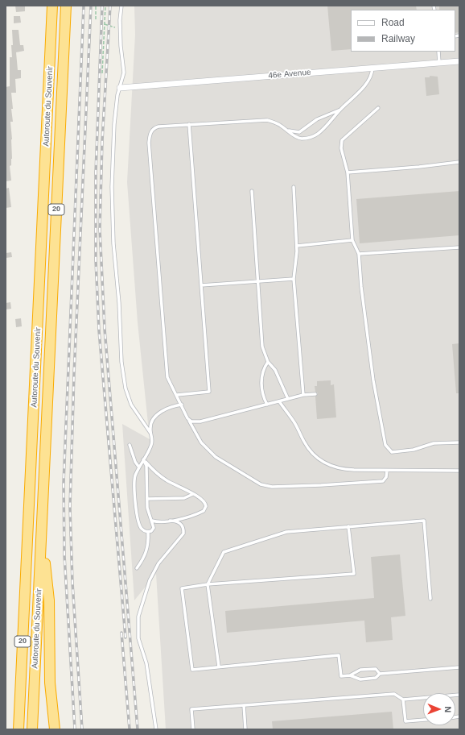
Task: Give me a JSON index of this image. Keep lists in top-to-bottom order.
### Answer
{
  "streets": {
    "highway": ["Autoroute du Souvenir", "20"],
    "street": ["46e Avenue"]
  },
  "legend": ["Road", "Railway"],
  "north": "right"
}
